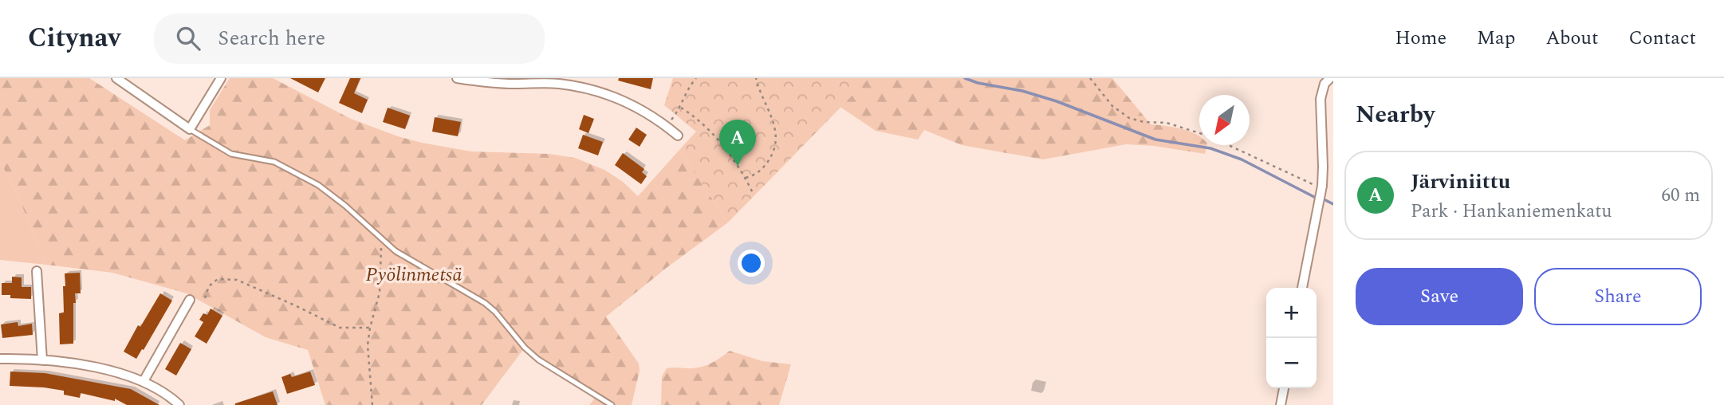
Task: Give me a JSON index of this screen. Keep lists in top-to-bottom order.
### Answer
{
  "parks": ["Pyölinmetsä"],
  "north": "bottom left",
  "page": {
    "header": "Citynav",
    "search": "Search here",
    "nav": [
      "Home",
      "Map",
      "About",
      "Contact"
    ],
    "heading": "Nearby",
    "pins": "A",
    "list": [
      {
        "mark": "A",
        "name": "Järviniittu",
        "note": "Park · Hankaniemenkatu",
        "value": "60 m"
      }
    ],
    "buttons": ["Save", "Share"],
    "map_buttons": ["+", "−"]
  }
}
